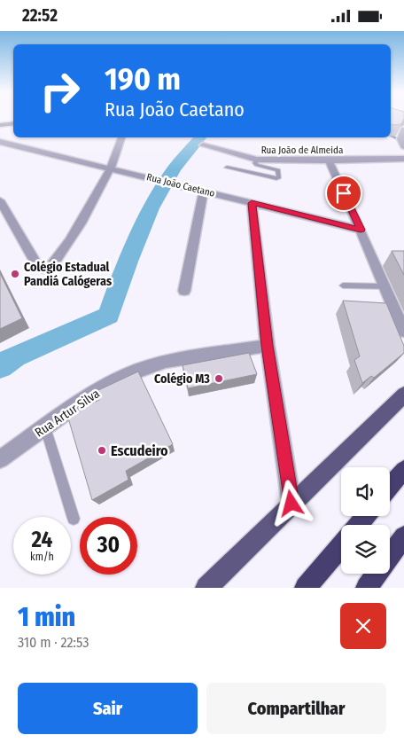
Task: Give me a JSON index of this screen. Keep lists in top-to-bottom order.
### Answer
{
  "streets": {
    "street": ["Rua João de Almeida", "Rua João Caetano", "Rua Artur Silva"]
  },
  "places": ["Colégio Estadual Pandiá Calógeras", "Colégio M3", "Escudeiro"],
  "page": {
    "status": "22:52",
    "turn": ["190 m", "Rua João Caetano"],
    "speed": "24 km/h",
    "limit": "30",
    "heading": ["1 min", "310 m · 22:53"],
    "buttons": ["Sair", "Compartilhar"]
  }
}
